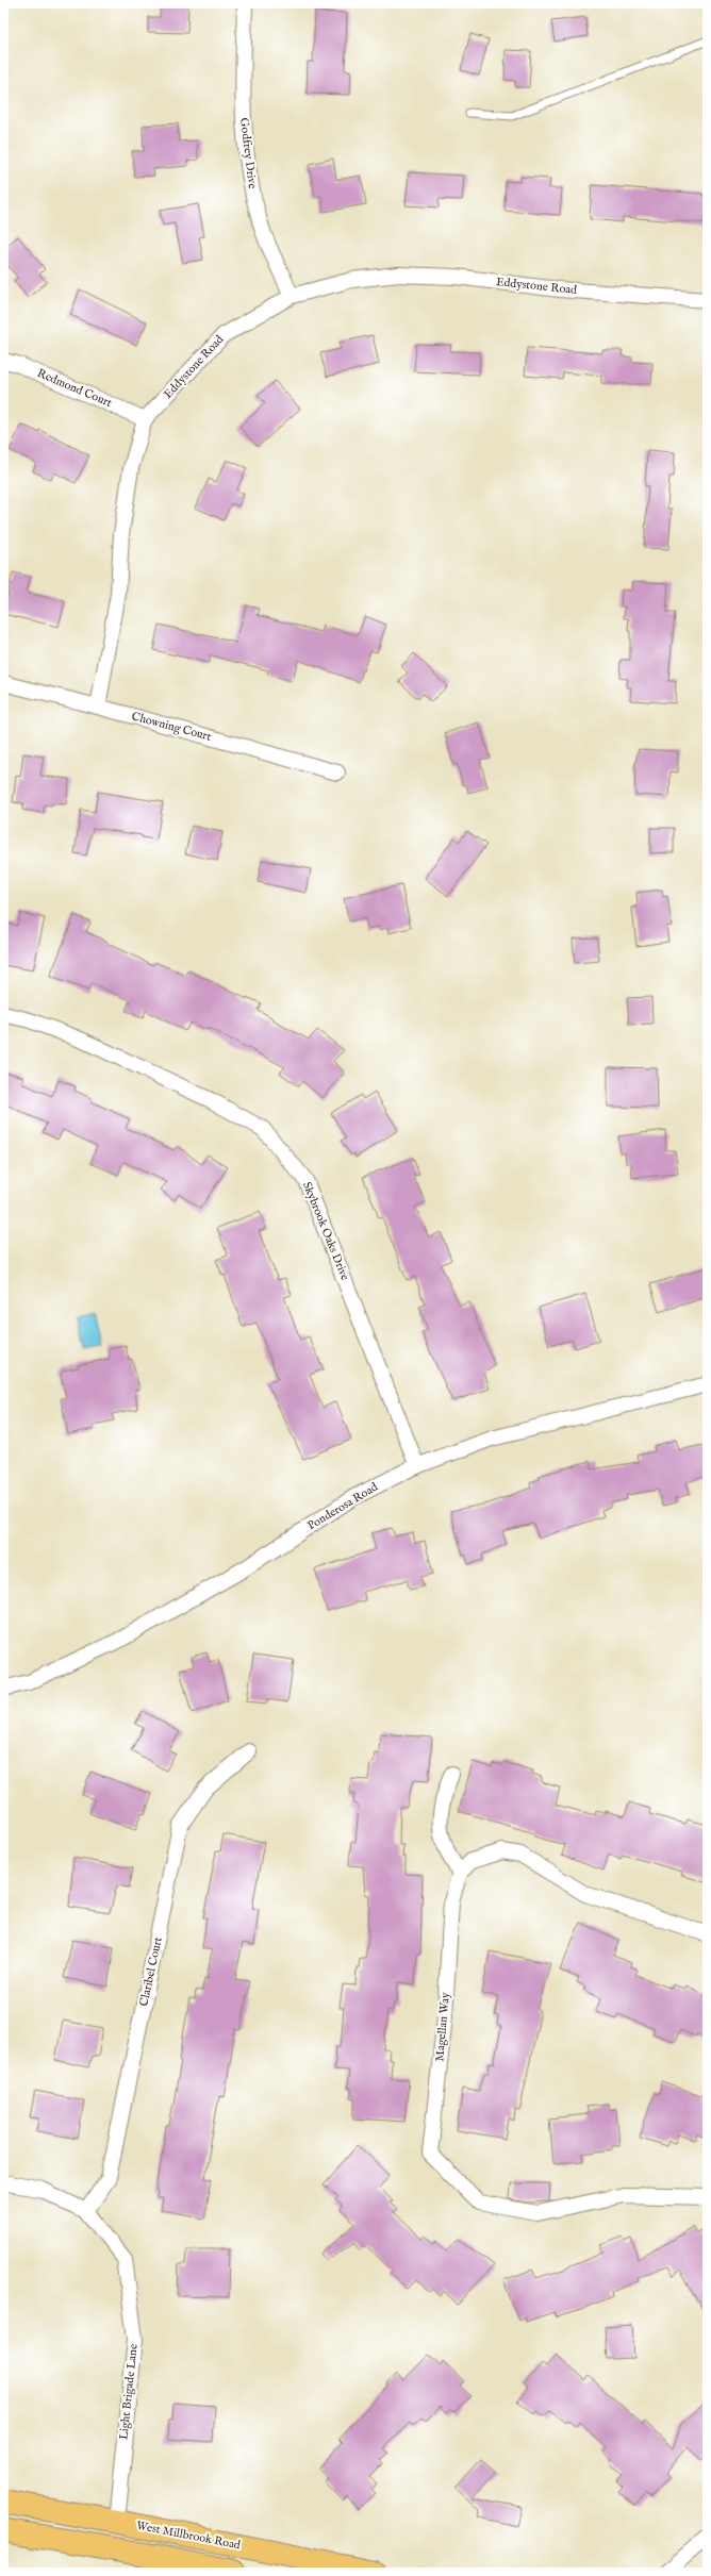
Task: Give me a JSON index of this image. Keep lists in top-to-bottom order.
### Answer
{
  "streets": {
    "main road": ["West Millbrook Road"],
    "street": [
      "Godfrey Drive",
      "Eddystone Road",
      "Redmond Court",
      "Chowning Court",
      "Skybrook Oaks Drive",
      "Ponderosa Road",
      "Claribel Court",
      "Magellan Way",
      "Light Brigade Lane"
    ]
  },
  "crossings": [
    ["Godfrey Drive", "Eddystone Road"],
    ["Eddystone Road", "Redmond Court"],
    ["Eddystone Road", "Chowning Court"],
    ["Skybrook Oaks Drive", "Ponderosa Road"],
    ["Claribel Court", "Light Brigade Lane"],
    ["Light Brigade Lane", "West Millbrook Road"]
  ]
}
